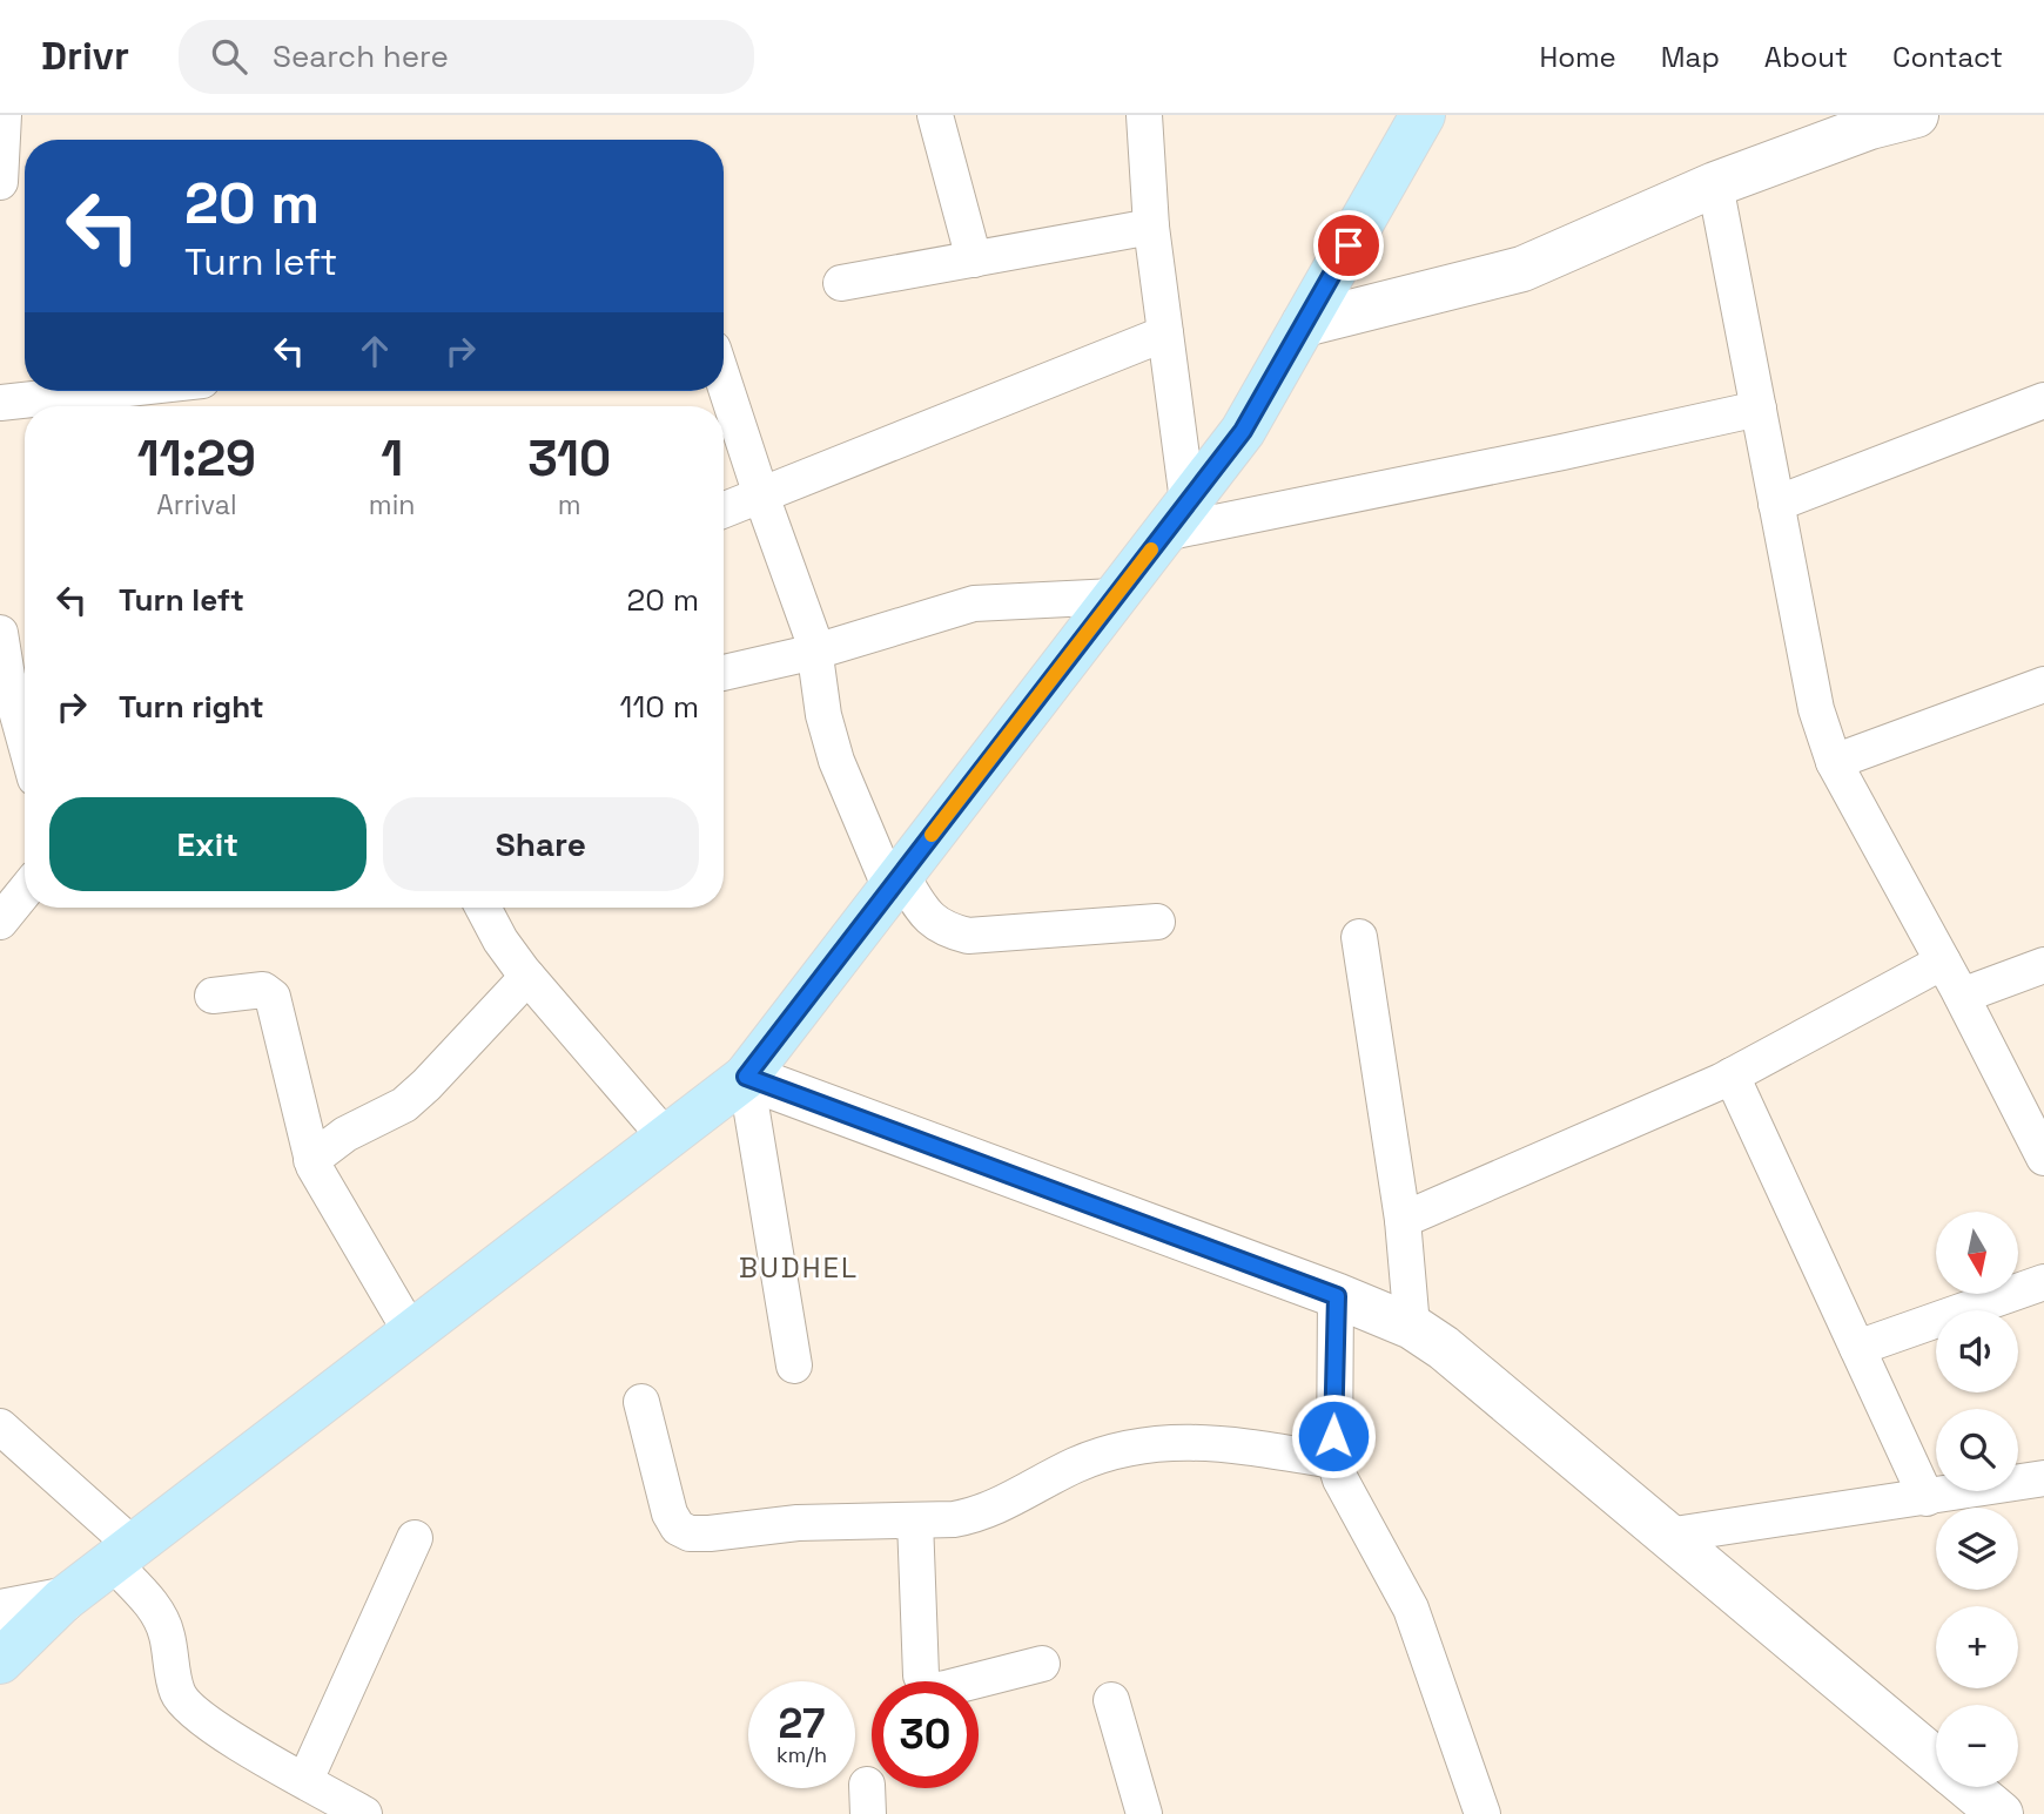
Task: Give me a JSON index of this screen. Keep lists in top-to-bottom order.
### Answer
{
  "districts": ["BUDHEL"],
  "north": "bottom",
  "page": {
    "header": "Drivr",
    "search": "Search here",
    "nav": [
      "Home",
      "Map",
      "About",
      "Contact"
    ],
    "turn": ["20 m", "Turn left"],
    "eta": [
      "11:29",
      "Arrival",
      "1",
      "min",
      "310",
      "m"
    ],
    "list": [
      {
        "name": "Turn left",
        "value": "20 m"
      },
      {
        "name": "Turn right",
        "value": "110 m"
      }
    ],
    "buttons": ["Exit", "Share"],
    "map_buttons": ["+", "−"],
    "speed": "27 km/h",
    "limit": "30"
  }
}
